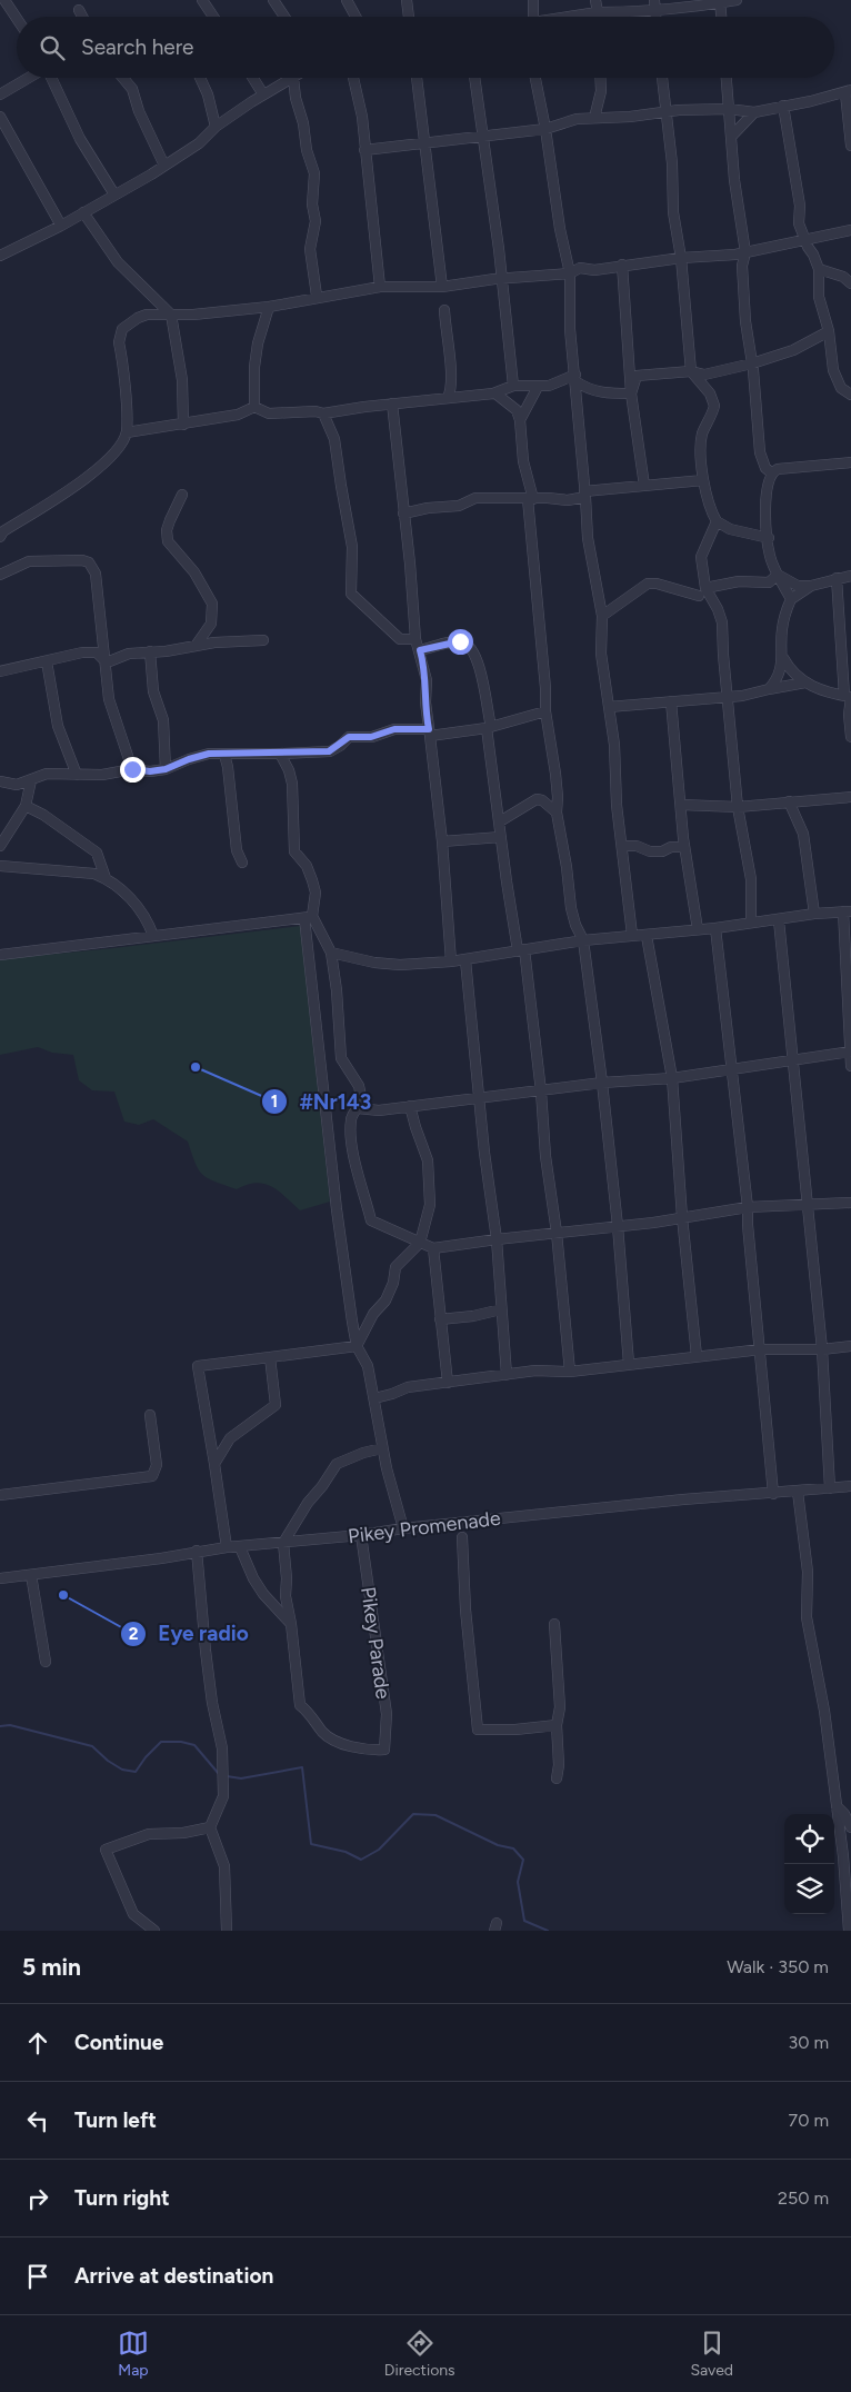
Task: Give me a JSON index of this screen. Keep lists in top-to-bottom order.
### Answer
{
  "streets": {
    "street": ["Pikey Promenade", "Pikey Parade"]
  },
  "crossings": [
    ["Pikey Promenade", "Pikey Parade"]
  ],
  "places": ["#Nr143", "Eye radio"],
  "page": {
    "search": "Search here",
    "heading": ["5 min", "Walk · 350 m"],
    "list": [
      ["Continue", "30 m"],
      ["Turn left", "70 m"],
      ["Turn right", "250 m"],
      "Arrive at destination"
    ],
    "nav": ["Map", "Directions", "Saved"]
  }
}
